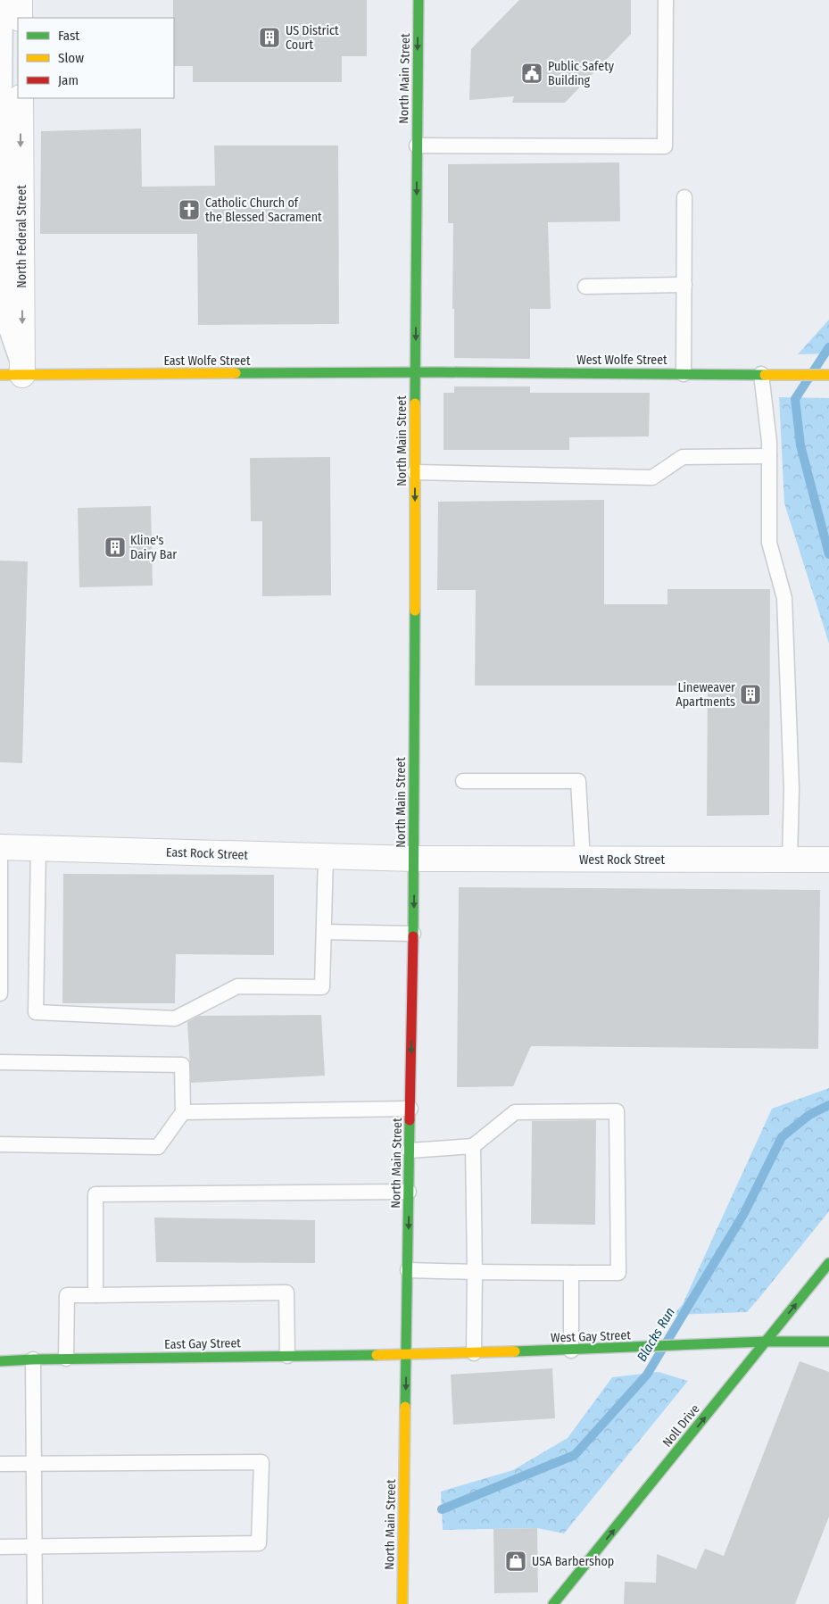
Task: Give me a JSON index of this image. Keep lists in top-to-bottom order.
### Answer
{
  "streets": {
    "main road": [
      "North Main Street",
      "West Wolfe Street",
      "East Wolfe Street",
      "West Gay Street",
      "East Gay Street",
      "Noll Drive"
    ],
    "street": ["North Federal Street", "East Rock Street", "West Rock Street"]
  },
  "crossings": [
    ["North Main Street", "West Wolfe Street"],
    ["North Main Street", "East Wolfe Street"],
    ["North Main Street", "East Rock Street"],
    ["North Main Street", "West Rock Street"],
    ["North Main Street", "West Gay Street"],
    ["North Main Street", "East Gay Street"],
    ["North Federal Street", "East Wolfe Street"],
    ["West Wolfe Street", "East Wolfe Street"],
    ["East Rock Street", "West Rock Street"],
    ["West Gay Street", "East Gay Street"],
    ["West Gay Street", "Noll Drive"]
  ],
  "one_way": ["North Main Street", "North Federal Street", "Noll Drive"],
  "water": ["Blacks Run"],
  "places": {
    "building": ["US District Court", "Kline's Dairy Bar", "Lineweaver Apartments"],
    "public building": ["Public Safety Building"],
    "church": ["Catholic Church of the Blessed Sacrament"],
    "shop": ["USA Barbershop"]
  },
  "legend": ["Fast", "Slow", "Jam"]
}
